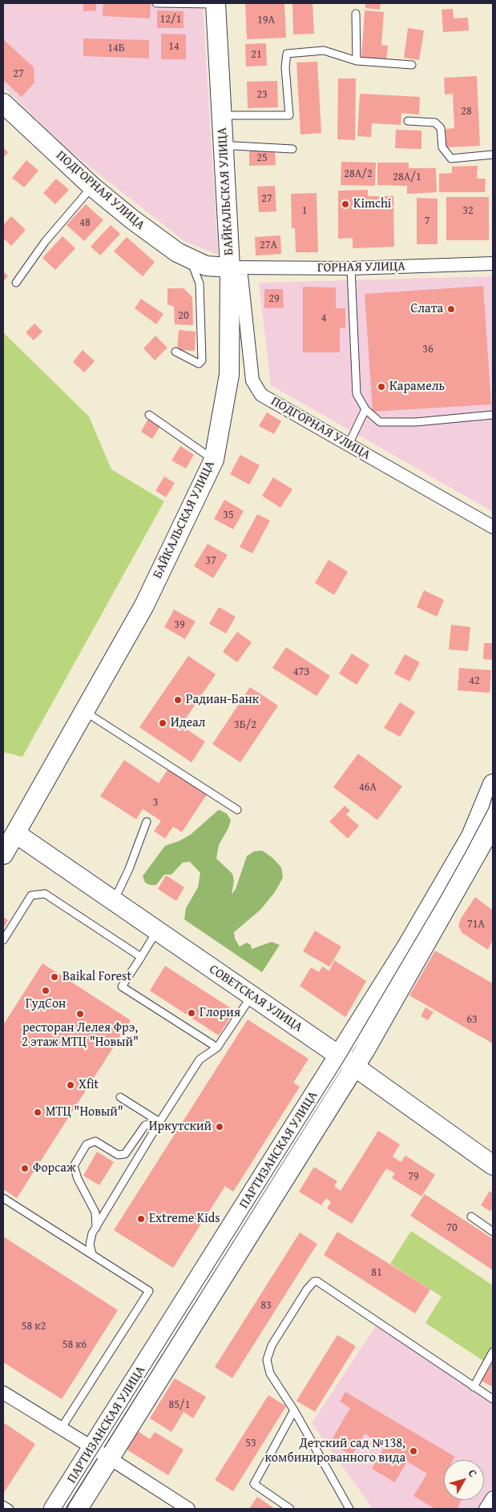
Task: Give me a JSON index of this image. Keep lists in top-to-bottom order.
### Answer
{
  "streets": {
    "street": [
      "ПОДГОРНАЯ УЛИЦА",
      "БАЙКАЛЬСКАЯ УЛИЦА",
      "ГОРНАЯ УЛИЦА",
      "СОВЕТСКАЯ УЛИЦА",
      "ПАРТИЗАНСКАЯ УЛИЦА"
    ]
  },
  "crossings": [
    ["ПОДГОРНАЯ УЛИЦА", "БАЙКАЛЬСКАЯ УЛИЦА"],
    ["ПОДГОРНАЯ УЛИЦА", "ГОРНАЯ УЛИЦА"],
    ["БАЙКАЛЬСКАЯ УЛИЦА", "ГОРНАЯ УЛИЦА"],
    ["БАЙКАЛЬСКАЯ УЛИЦА", "СОВЕТСКАЯ УЛИЦА"],
    ["СОВЕТСКАЯ УЛИЦА", "ПАРТИЗАНСКАЯ УЛИЦА"]
  ],
  "places": [
    "Kimchi",
    "Слата",
    "Карамель",
    "Радиан-Банк",
    "Идеал",
    "Baikal Forest",
    "ГудСон",
    "Глория",
    "ресторан Лелея Фрэ, 2 этаж МТЦ \"Новый\"",
    "Xfit",
    "МТЦ \"Новый\"",
    "Иркутский",
    "Форсаж",
    "Extreme Kids",
    "Детский сад №138, комбинированного вида"
  ],
  "house_numbers": [
    "12/1",
    "19А",
    "14",
    "14Б",
    "21",
    "27",
    "23",
    "28",
    "25",
    "28А/2",
    "28А/1",
    "27",
    "1",
    "32",
    "7",
    "48",
    "27А",
    "29",
    "20",
    "4",
    "36",
    "35",
    "37",
    "39",
    "47З",
    "42",
    "3Б/2",
    "46А",
    "3",
    "71А",
    "63",
    "79",
    "70",
    "81",
    "83",
    "58 к2",
    "58 к6",
    "85/1",
    "53"
  ],
  "north": "top right"
}
